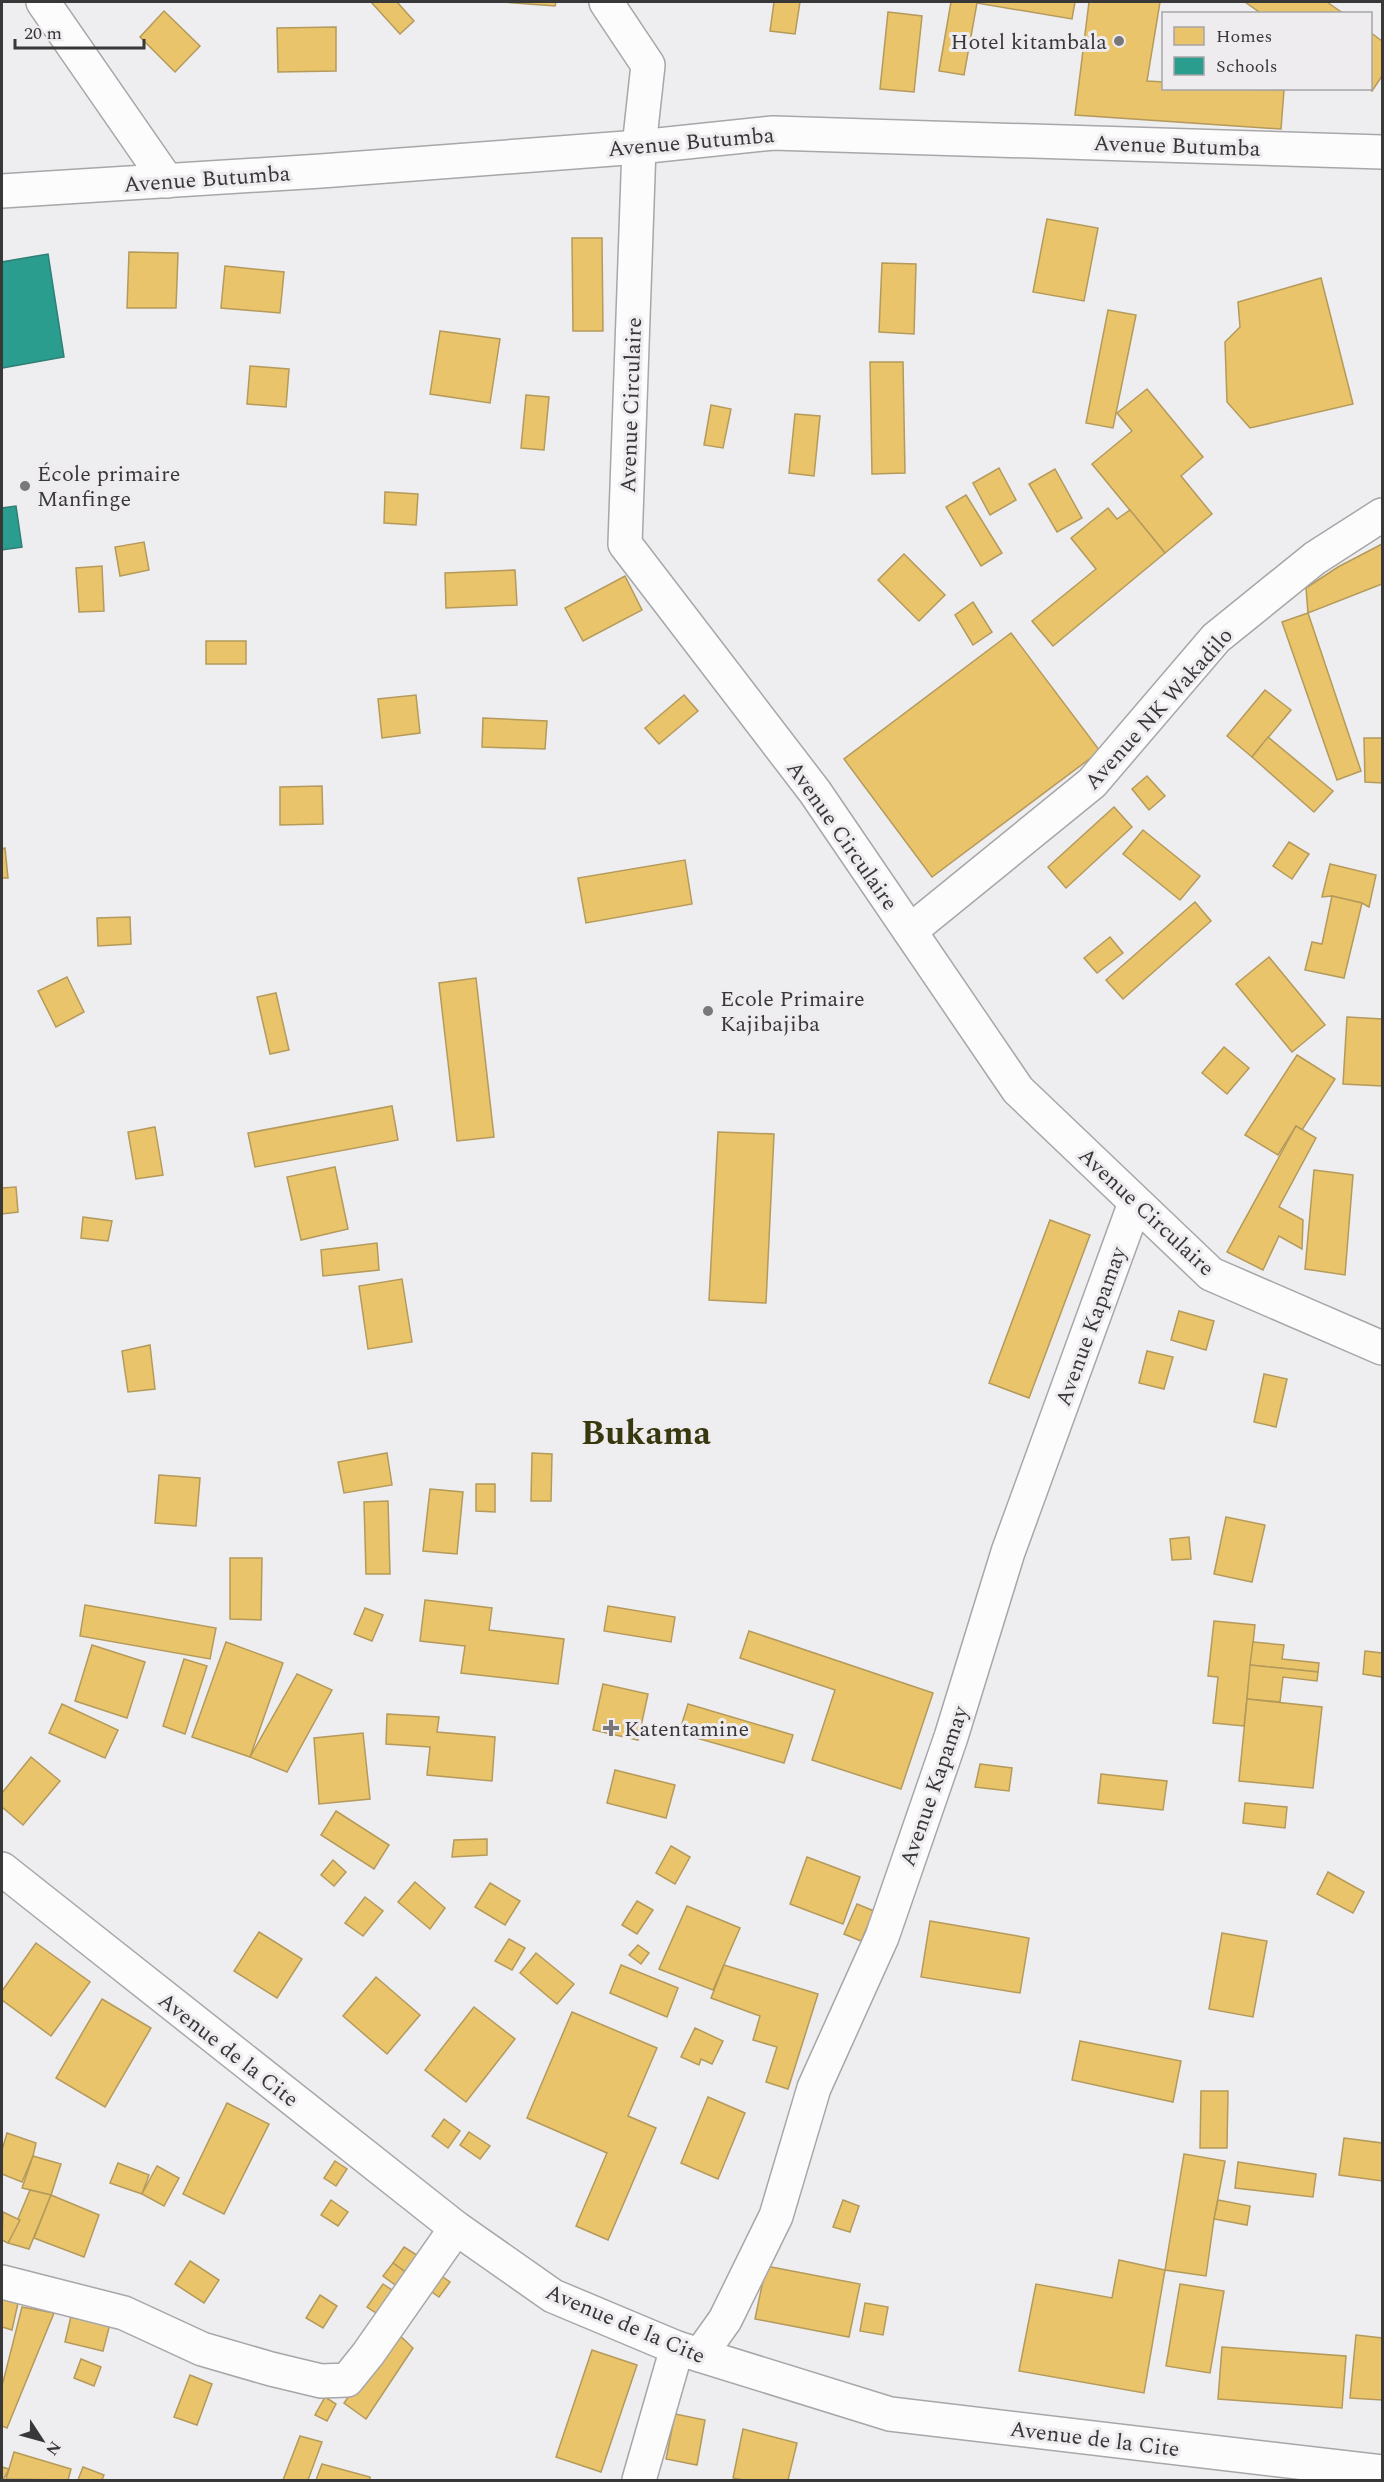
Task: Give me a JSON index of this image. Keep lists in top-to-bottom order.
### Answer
{
  "streets": {
    "street": [
      "Avenue Butumba",
      "Avenue Circulaire",
      "Avenue NK Wakadilo",
      "Avenue Kapamay",
      "Avenue de la Cite"
    ]
  },
  "crossings": [
    ["Avenue Butumba", "Avenue Circulaire"],
    ["Avenue Circulaire", "Avenue NK Wakadilo"],
    ["Avenue Circulaire", "Avenue Kapamay"],
    ["Avenue Kapamay", "Avenue de la Cite"]
  ],
  "districts": ["Bukama"],
  "places": {
    "other": ["Hotel kitambala", "École primaire Manfinge", "Ecole Primaire Kajibajiba"],
    "health": ["Katentamine"]
  },
  "legend": ["Homes", "Schools"],
  "scale_bar": "20 m",
  "north": "bottom right"
}
